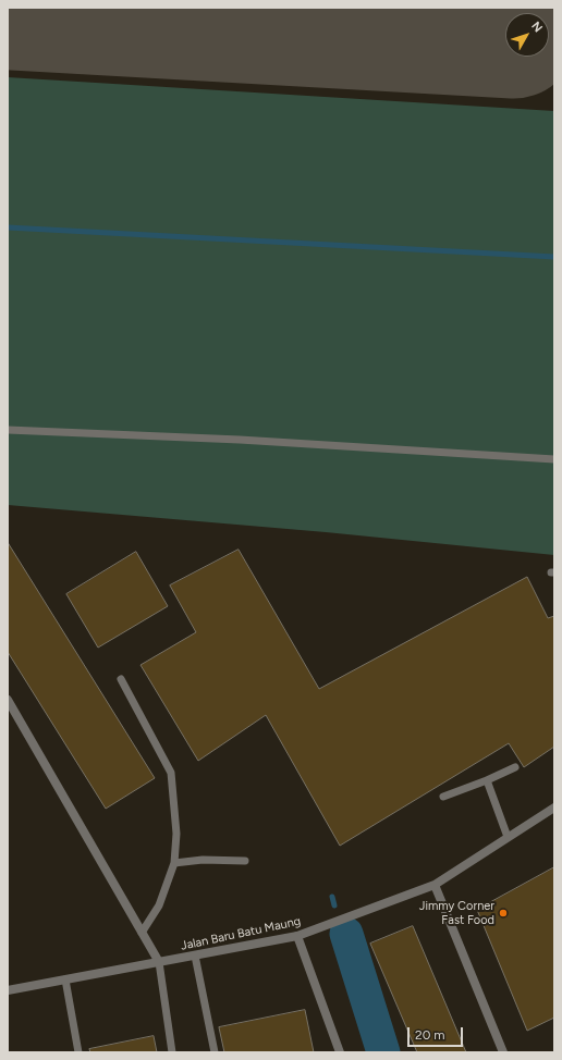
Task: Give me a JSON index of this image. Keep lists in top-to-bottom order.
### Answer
{
  "streets": {
    "street": ["Jalan Baru Batu Maung"]
  },
  "places": ["Jimmy Corner Fast Food"],
  "scale_bar": "20 m",
  "north": "top right"
}
